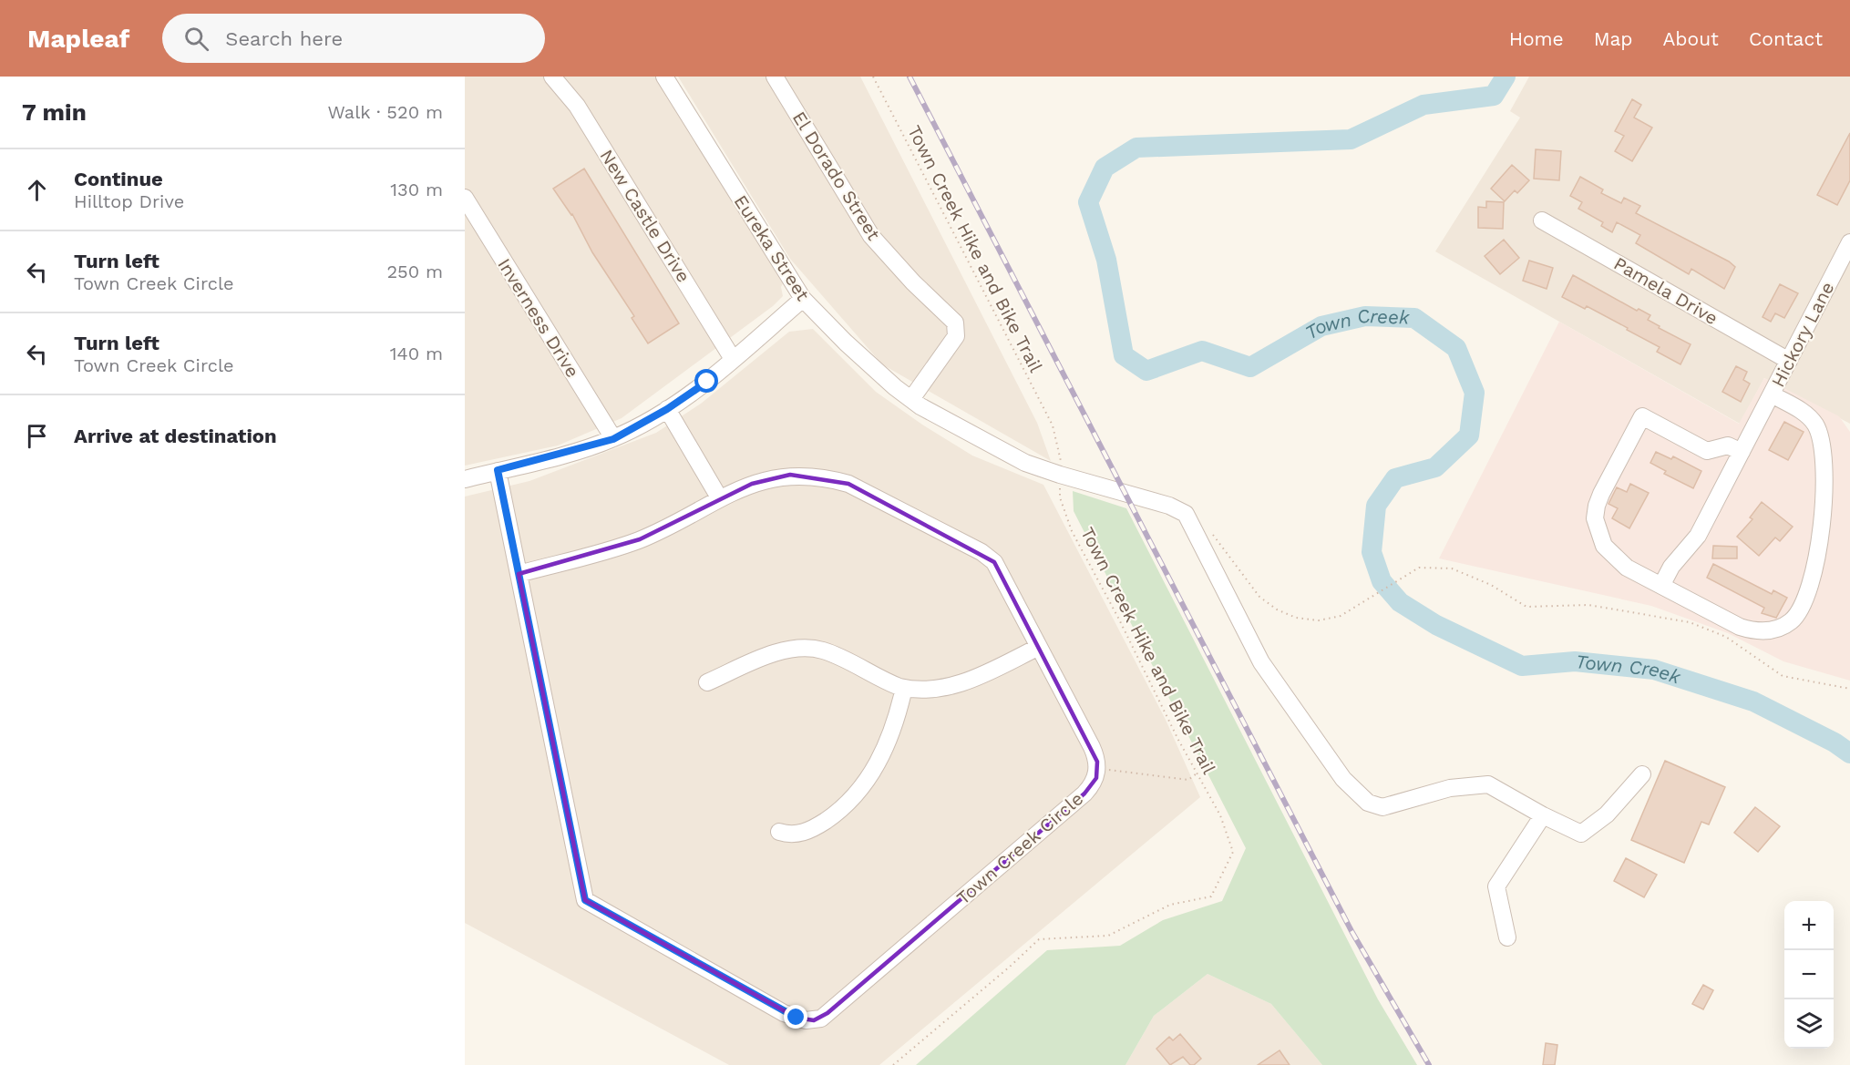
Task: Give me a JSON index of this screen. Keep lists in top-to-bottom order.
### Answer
{
  "streets": {
    "street": [
      "El Dorado Street",
      "New Castle Drive",
      "Eureka Street",
      "Pamela Drive",
      "Inverness Drive",
      "Hickory Lane",
      "Town Creek Circle"
    ],
    "path": ["Town Creek Hike and Bike Trail"]
  },
  "crossings": [
    ["El Dorado Street", "Eureka Street"],
    ["Eureka Street", "Town Creek Hike and Bike Trail"],
    ["Pamela Drive", "Hickory Lane"]
  ],
  "water": ["Town Creek"],
  "page": {
    "header": "Mapleaf",
    "search": "Search here",
    "nav": [
      "Home",
      "Map",
      "About",
      "Contact"
    ],
    "heading": ["7 min", "Walk · 520 m"],
    "list": [
      ["Continue", "Hilltop Drive", "130 m"],
      ["Turn left", "Town Creek Circle", "250 m"],
      ["Turn left", "Town Creek Circle", "140 m"],
      "Arrive at destination"
    ],
    "map_buttons": ["+", "−"]
  }
}
